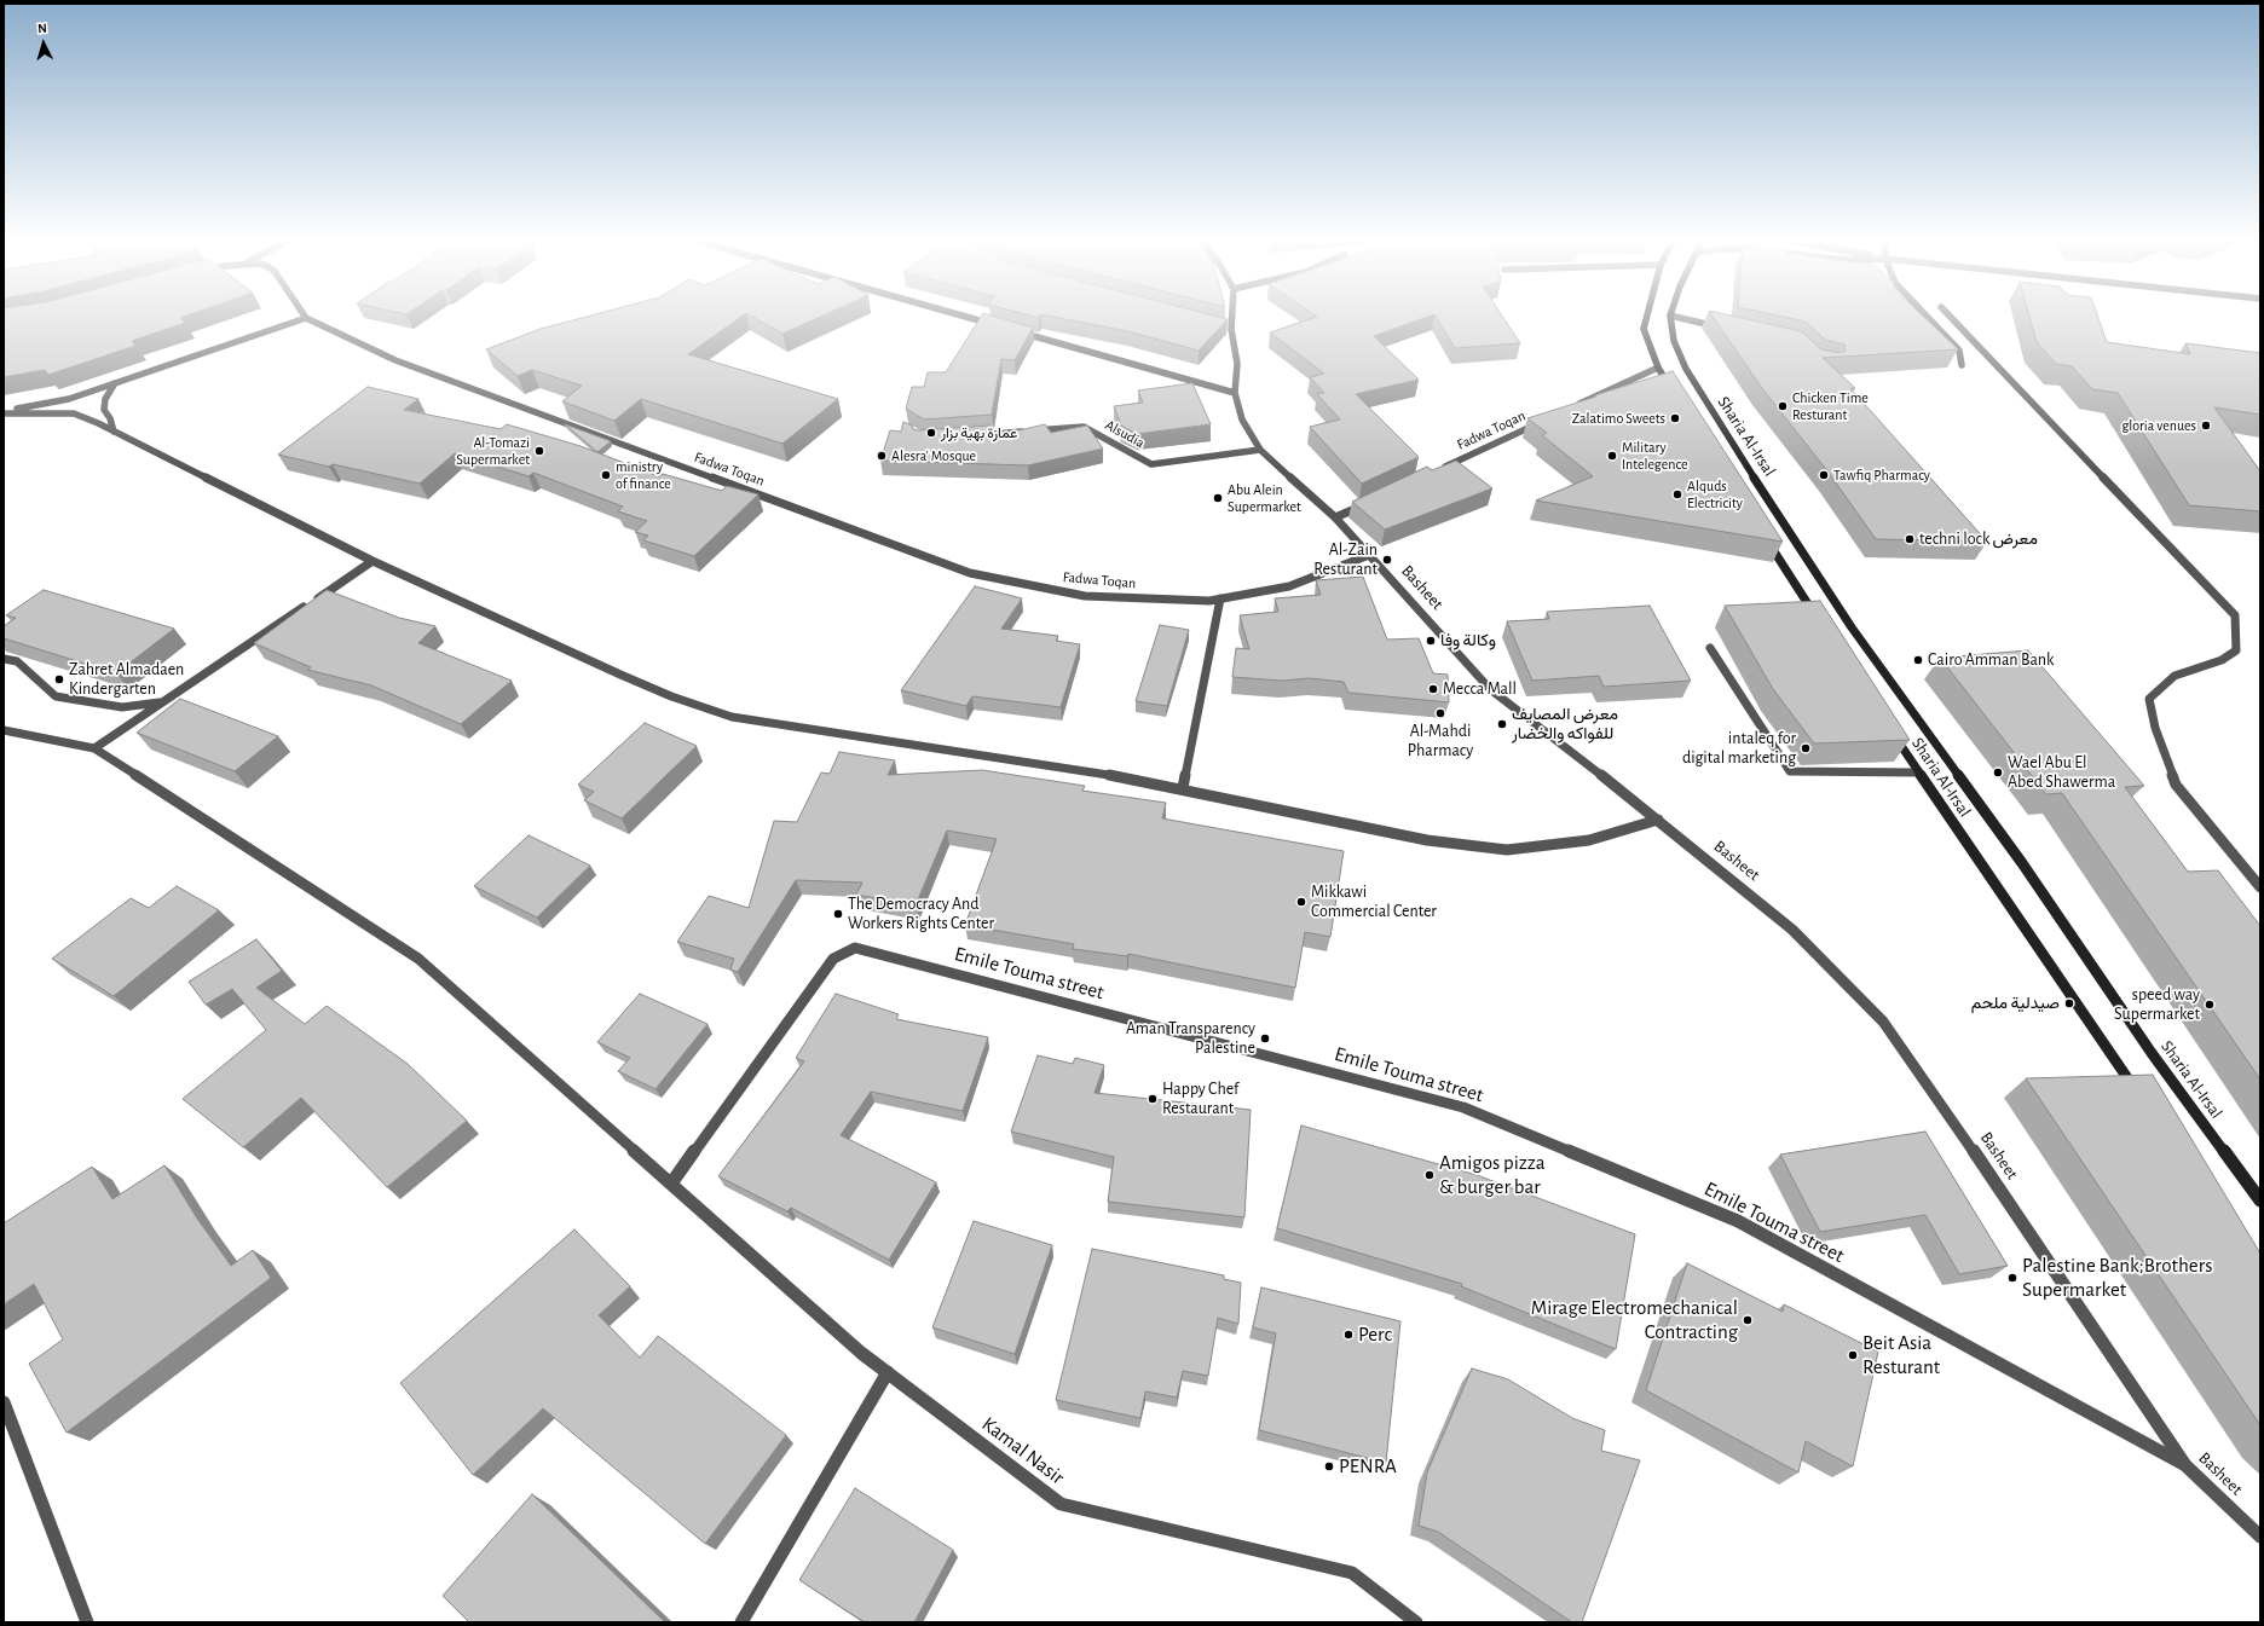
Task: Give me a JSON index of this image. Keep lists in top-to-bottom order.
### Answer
{
  "streets": {
    "main road": ["Sharia Al-Irsal"],
    "street": [
      "Fadwa Toqan",
      "Alsudia",
      "Basheet",
      "Emile Touma street",
      "Kamal Nasir"
    ]
  },
  "crossings": [
    ["Fadwa Toqan", "Basheet"],
    ["Alsudia", "Basheet"],
    ["Basheet", "Emile Touma street"],
    ["Emile Touma street", "Kamal Nasir"]
  ],
  "places": [
    "Chicken Time Resturant",
    "Zalatimo Sweets",
    "gloria venues",
    "عمارة بهية بزار",
    "Al-Tomazi Supermarket",
    "Alesra' Mosque",
    "Military Intelegence",
    "ministry of finance",
    "Tawfiq Pharmacy",
    "Alquds Electricity",
    "Abu Alein Supermarket",
    "techni lock معرض",
    "Al-Zain Resturant",
    "وكالة وفا",
    "Cairo Amman Bank",
    "Zahret Almadaen Kindergarten",
    "Mecca Mall",
    "Al-Mahdi Pharmacy",
    "معرض المصايف للفواكه والخضار",
    "intaleq for digital marketing",
    "Wael Abu El Abed Shawerma",
    "Mikkawi Commercial Center",
    "The Democracy And Workers Rights Center",
    "صيدلية ملحم",
    "speed way Supermarket",
    "Aman Transparency Palestine",
    "Happy Chef Restaurant",
    "Amigos pizza & burger bar",
    "Palestine Bank;Brothers Supermarket",
    "Mirage Electromechanical Contracting",
    "Perc",
    "Beit Asia Resturant",
    "PENRA"
  ],
  "north": "top"
}
